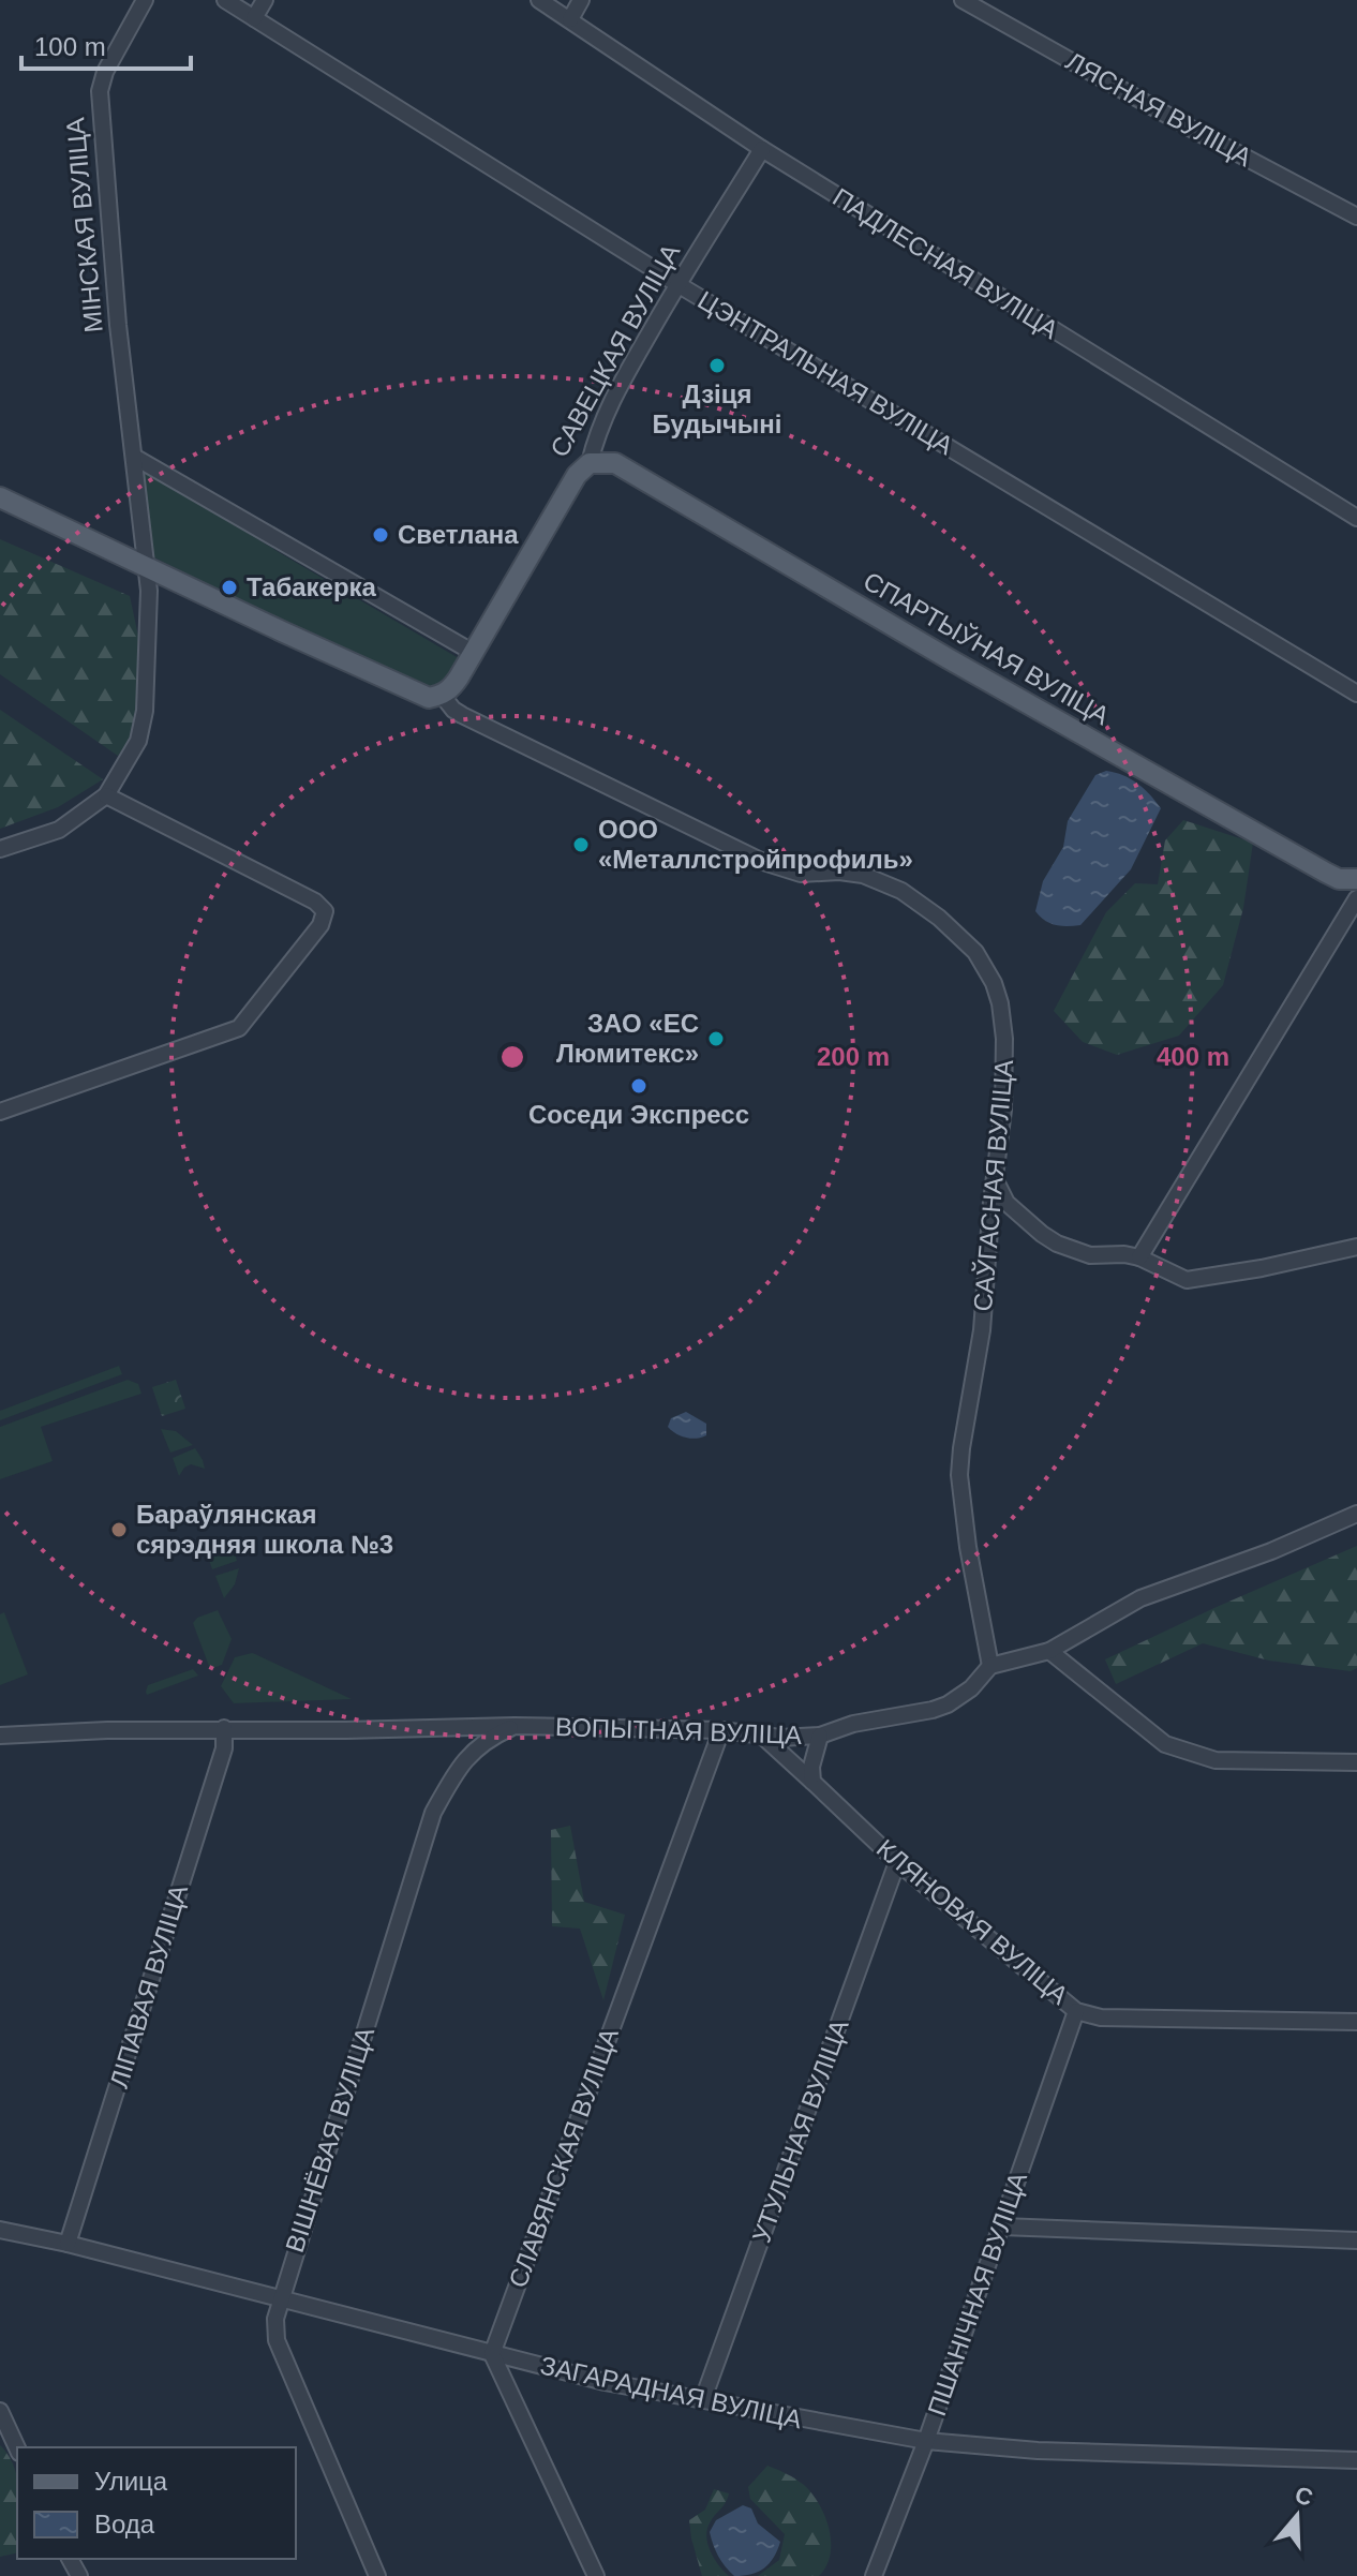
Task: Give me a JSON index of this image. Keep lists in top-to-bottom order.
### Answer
{
  "streets": {
    "main road": ["САВЕЦКАЯ ВУЛІЦА", "СПАРТЫЎНАЯ ВУЛІЦА"],
    "street": [
      "ЛЯСНАЯ ВУЛІЦА",
      "МІНСКАЯ ВУЛІЦА",
      "ПАДЛЕСНАЯ ВУЛІЦА",
      "ЦЭНТРАЛЬНАЯ ВУЛІЦА",
      "САЎГАСНАЯ ВУЛІЦА",
      "ВОПЫТНАЯ ВУЛІЦА",
      "КЛЯНОВАЯ ВУЛІЦА",
      "ЛІПАВАЯ ВУЛІЦА",
      "УТУЛЬНАЯ ВУЛІЦА",
      "ВІШНЁВАЯ ВУЛІЦА",
      "СЛАВЯНСКАЯ ВУЛІЦА",
      "ПШАНІЧНАЯ ВУЛІЦА",
      "ЗАГАРАДНАЯ ВУЛІЦА"
    ]
  },
  "crossings": [
    ["ПАДЛЕСНАЯ ВУЛІЦА", "САВЕЦКАЯ ВУЛІЦА"],
    ["САВЕЦКАЯ ВУЛІЦА", "ЦЭНТРАЛЬНАЯ ВУЛІЦА"],
    ["САВЕЦКАЯ ВУЛІЦА", "СПАРТЫЎНАЯ ВУЛІЦА"],
    ["САВЕЦКАЯ ВУЛІЦА", "САЎГАСНАЯ ВУЛІЦА"],
    ["САЎГАСНАЯ ВУЛІЦА", "ВОПЫТНАЯ ВУЛІЦА"],
    ["ВОПЫТНАЯ ВУЛІЦА", "КЛЯНОВАЯ ВУЛІЦА"],
    ["ВОПЫТНАЯ ВУЛІЦА", "ЛІПАВАЯ ВУЛІЦА"],
    ["ВОПЫТНАЯ ВУЛІЦА", "ВІШНЁВАЯ ВУЛІЦА"],
    ["ВОПЫТНАЯ ВУЛІЦА", "СЛАВЯНСКАЯ ВУЛІЦА"],
    ["КЛЯНОВАЯ ВУЛІЦА", "УТУЛЬНАЯ ВУЛІЦА"],
    ["КЛЯНОВАЯ ВУЛІЦА", "ПШАНІЧНАЯ ВУЛІЦА"],
    ["ЛІПАВАЯ ВУЛІЦА", "ЗАГАРАДНАЯ ВУЛІЦА"],
    ["УТУЛЬНАЯ ВУЛІЦА", "ЗАГАРАДНАЯ ВУЛІЦА"],
    ["ВІШНЁВАЯ ВУЛІЦА", "ЗАГАРАДНАЯ ВУЛІЦА"],
    ["СЛАВЯНСКАЯ ВУЛІЦА", "ЗАГАРАДНАЯ ВУЛІЦА"],
    ["ПШАНІЧНАЯ ВУЛІЦА", "ЗАГАРАДНАЯ ВУЛІЦА"]
  ],
  "places": [
    "Дзіця Будычыні",
    "Светлана",
    "Табакерка",
    "ООО «Металлстройпрофиль»",
    "ЗАО «ЕС Люмитекс»",
    "Соседи Экспресс",
    "Бараўлянская сярэдняя школа №3"
  ],
  "legend": ["Улица", "Вода"],
  "scale_bar": "100 m",
  "north": "top",
  "rings": ["200 m", "400 m"]
}
